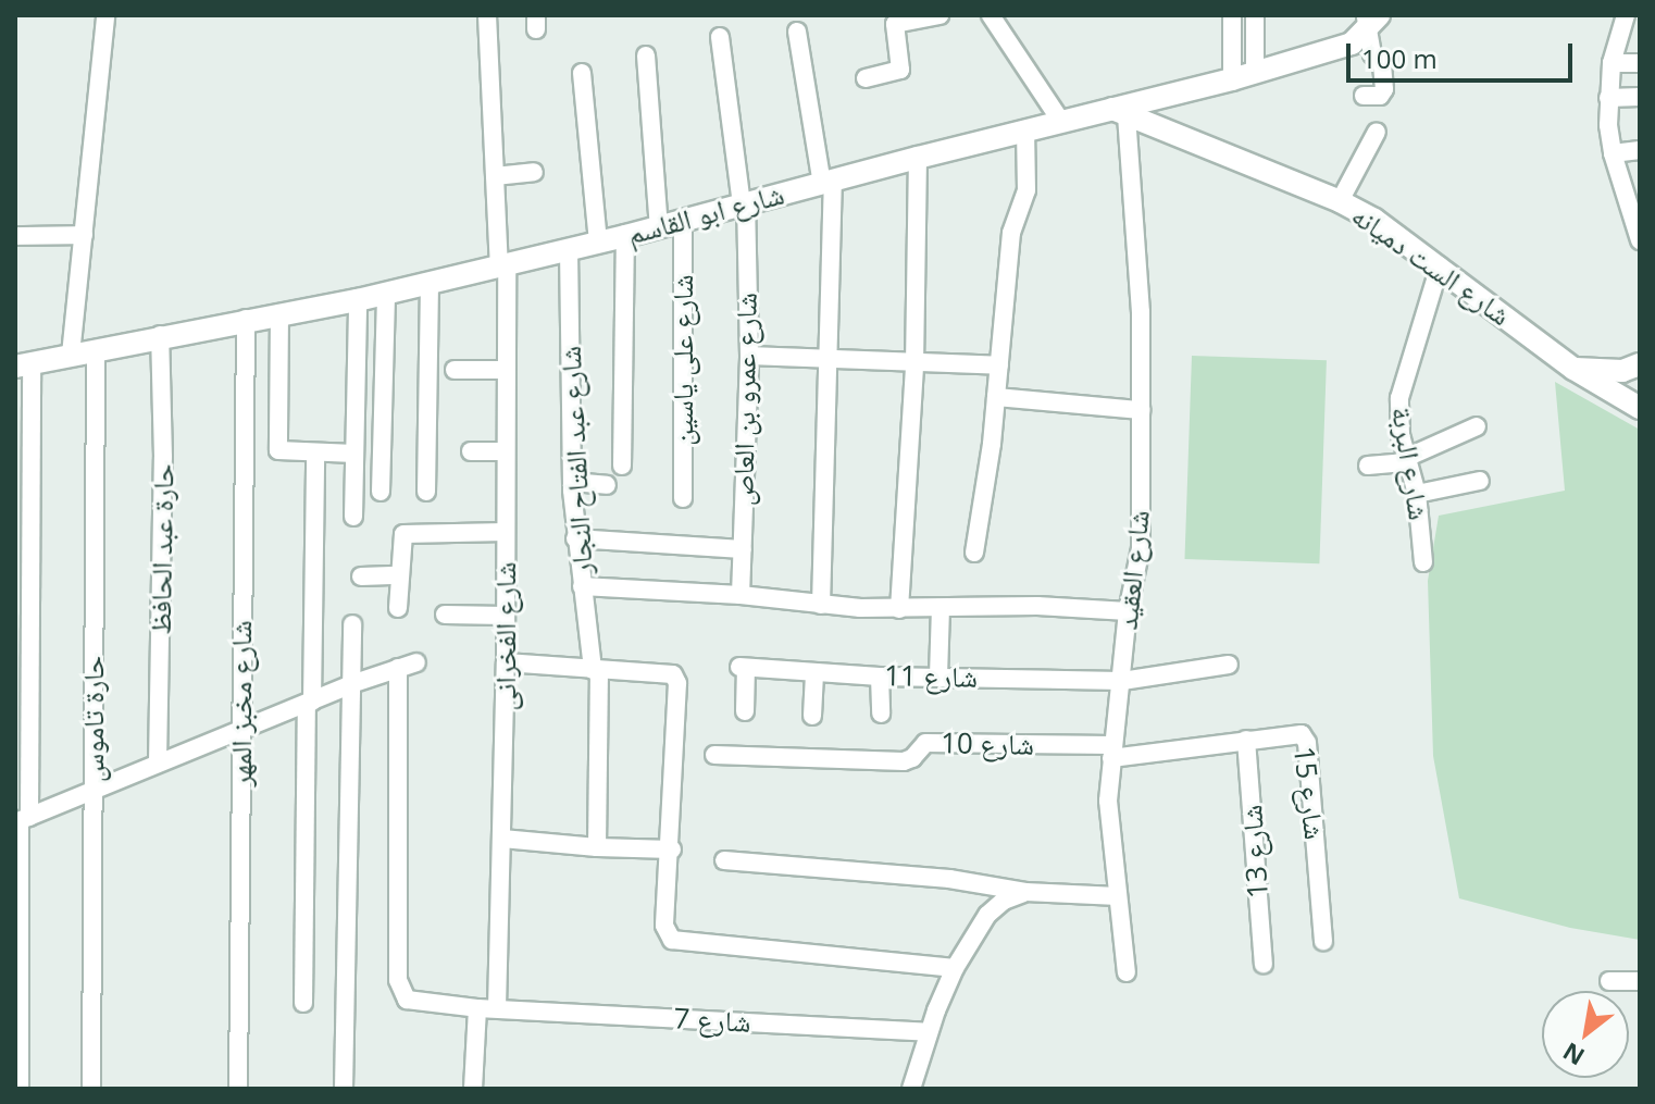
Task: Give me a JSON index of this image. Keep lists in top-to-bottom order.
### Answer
{
  "streets": {
    "street": [
      "شارع ابو القاسم",
      "شارع الست دميانه",
      "شارع على ياسين",
      "شارع عمرو بن العاص",
      "شارع عبد الفتاح النجار",
      "شارع البربة",
      "حارة عبد الحافظ",
      "شارع العقيد",
      "شارع الفخرانى",
      "شارع 11",
      "شارع مخبز المهر",
      "حارة تاموس",
      "شارع 10",
      "شارع 15",
      "شارع 13",
      "شارع 7"
    ]
  },
  "crossings": [
    ["شارع ابو القاسم", "شارع الست دميانه"],
    ["شارع ابو القاسم", "شارع على ياسين"],
    ["شارع ابو القاسم", "شارع عمرو بن العاص"],
    ["شارع ابو القاسم", "شارع عبد الفتاح النجار"],
    ["شارع ابو القاسم", "حارة عبد الحافظ"],
    ["شارع ابو القاسم", "شارع العقيد"],
    ["شارع ابو القاسم", "شارع الفخرانى"],
    ["شارع ابو القاسم", "شارع مخبز المهر"],
    ["شارع ابو القاسم", "حارة تاموس"],
    ["شارع الست دميانه", "شارع البربة"],
    ["شارع الست دميانه", "شارع العقيد"],
    ["شارع العقيد", "شارع 11"],
    ["شارع العقيد", "شارع 10"],
    ["شارع العقيد", "شارع 15"],
    ["شارع الفخرانى", "شارع 7"],
    ["شارع 10", "شارع 15"],
    ["شارع 15", "شارع 13"]
  ],
  "scale_bar": "100 m",
  "north": "bottom left"
}
